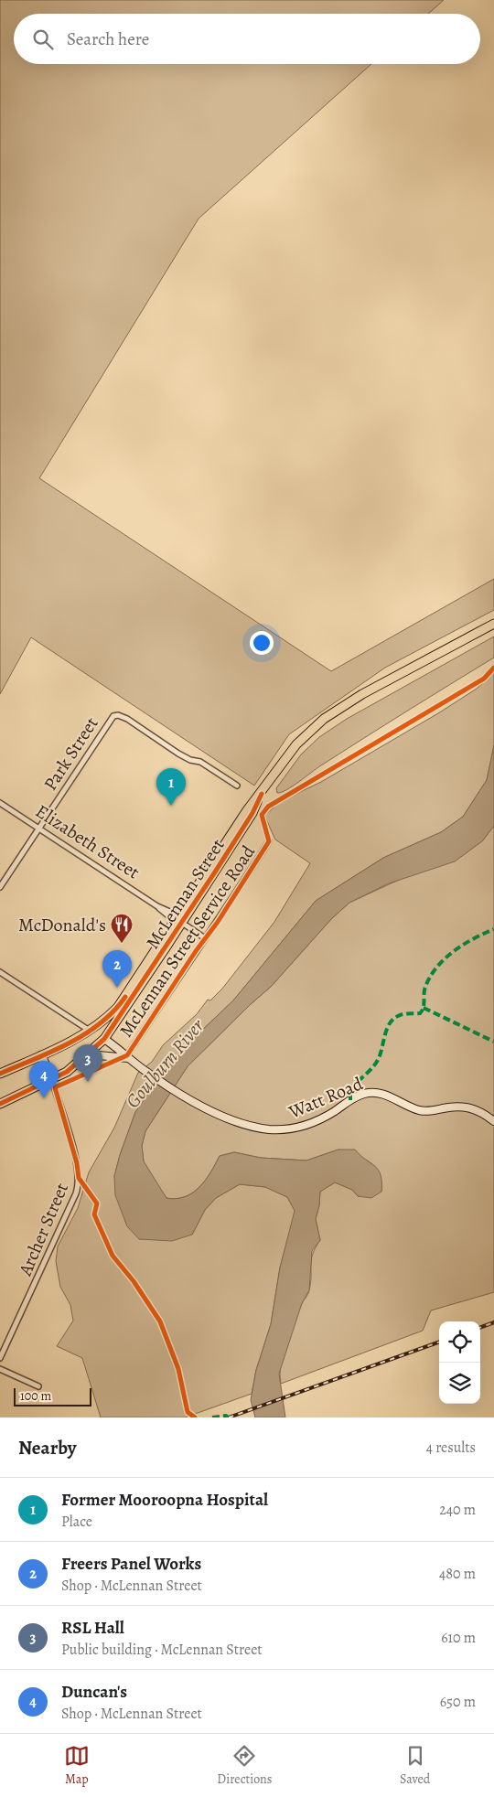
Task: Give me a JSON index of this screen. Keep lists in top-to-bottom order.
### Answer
{
  "streets": {
    "highway": ["McLennan Street"],
    "street": [
      "Park Street",
      "Elizabeth Street",
      "McLennan Street Service Road",
      "Watt Road",
      "Archer Street"
    ]
  },
  "crossings": [
    ["Park Street", "Elizabeth Street"],
    ["Elizabeth Street", "McLennan Street"],
    ["Elizabeth Street", "McLennan Street Service Road"],
    ["McLennan Street", "Watt Road"],
    ["McLennan Street", "Archer Street"],
    ["McLennan Street Service Road", "Watt Road"]
  ],
  "water": ["Goulburn River"],
  "places": {
    "restaurant": ["McDonald's"]
  },
  "scale_bar": "100 m",
  "page": {
    "search": "Search here",
    "pins": [
      "1",
      "2",
      "3",
      "4"
    ],
    "scale": "100 m",
    "heading": ["Nearby", "4 results"],
    "list": [
      {
        "mark": "1",
        "name": "Former Mooroopna Hospital",
        "note": "Place",
        "value": "240 m"
      },
      {
        "mark": "2",
        "name": "Freers Panel Works",
        "note": "Shop · McLennan Street",
        "value": "480 m"
      },
      {
        "mark": "3",
        "name": "RSL Hall",
        "note": "Public building · McLennan Street",
        "value": "610 m"
      },
      {
        "mark": "4",
        "name": "Duncan's",
        "note": "Shop · McLennan Street",
        "value": "650 m"
      }
    ],
    "nav": ["Map", "Directions", "Saved"]
  }
}
